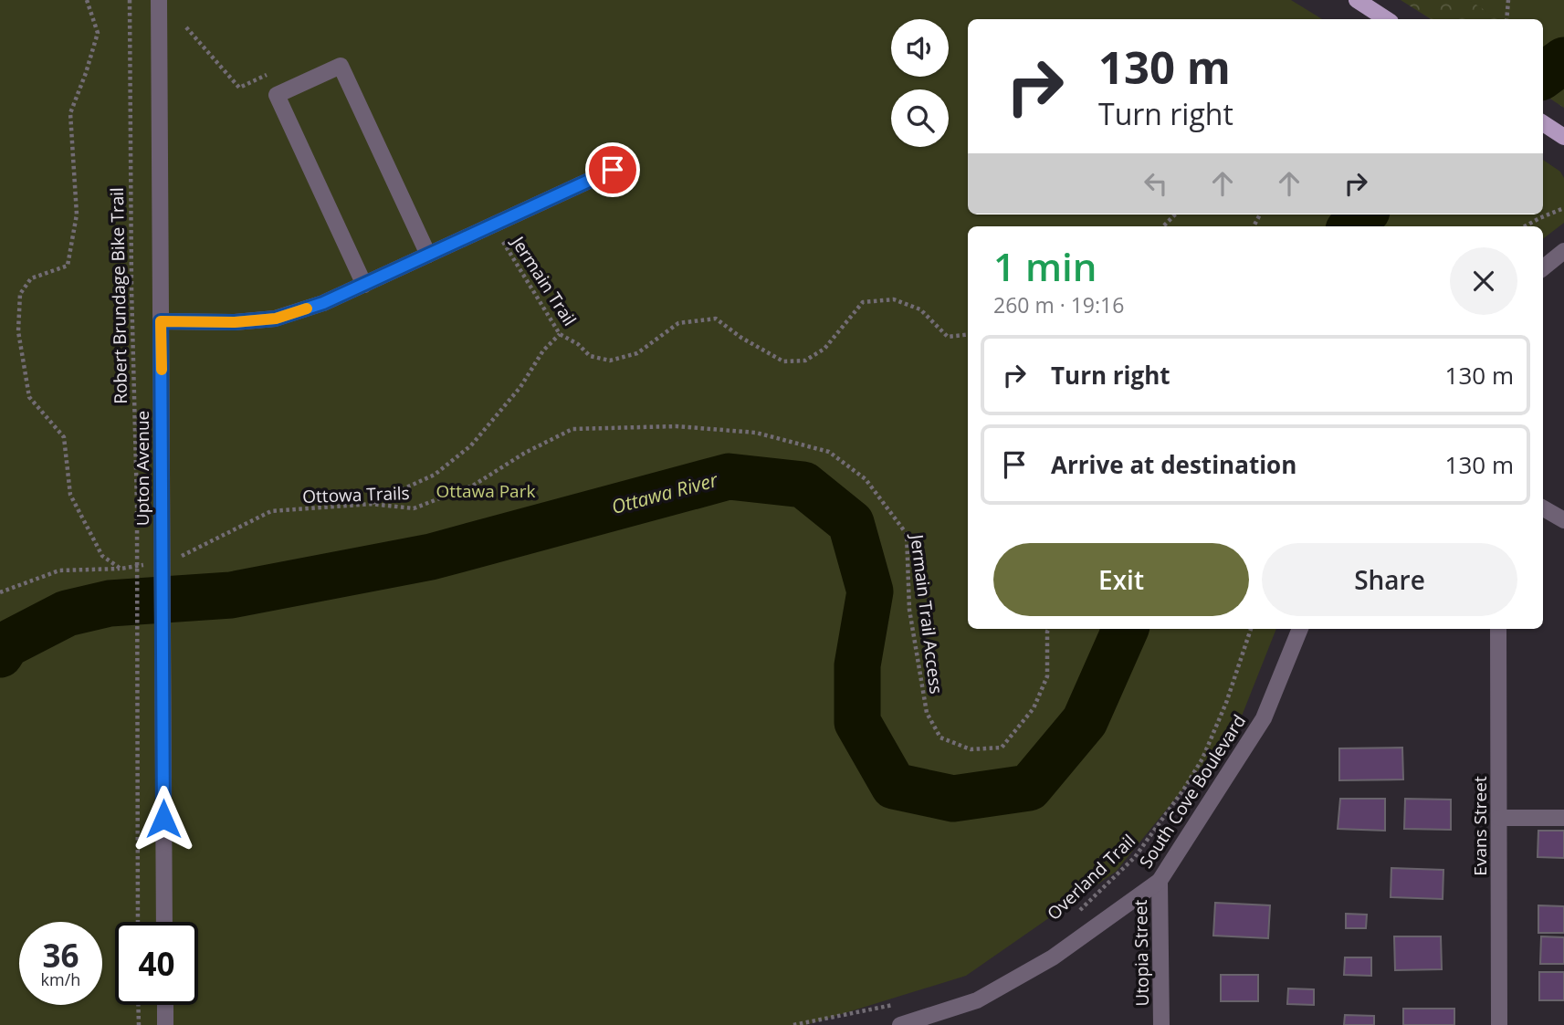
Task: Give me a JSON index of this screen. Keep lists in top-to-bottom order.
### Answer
{
  "streets": {
    "street": [
      "Upton Avenue",
      "South Cove Boulevard",
      "Evans Street",
      "Utopia Street"
    ],
    "path": [
      "Jermain Trail",
      "Robert Brundage Bike Trail",
      "Ottowa Trails",
      "Jermain Trail Access",
      "Overland Trail"
    ]
  },
  "crossings": [
    ["Ottowa Trails", "Jermain Trail Access"],
    ["South Cove Boulevard", "Utopia Street"]
  ],
  "water": ["Ottawa River"],
  "parks": ["Ottawa Park"],
  "page": {
    "turn": ["130 m", "Turn right"],
    "heading": ["1 min", "260 m · 19:16"],
    "list": [
      {
        "name": "Turn right",
        "value": "130 m"
      },
      {
        "name": "Arrive at destination",
        "value": "130 m"
      }
    ],
    "buttons": ["Exit", "Share"],
    "speed": "36 km/h",
    "limit": "40"
  }
}
